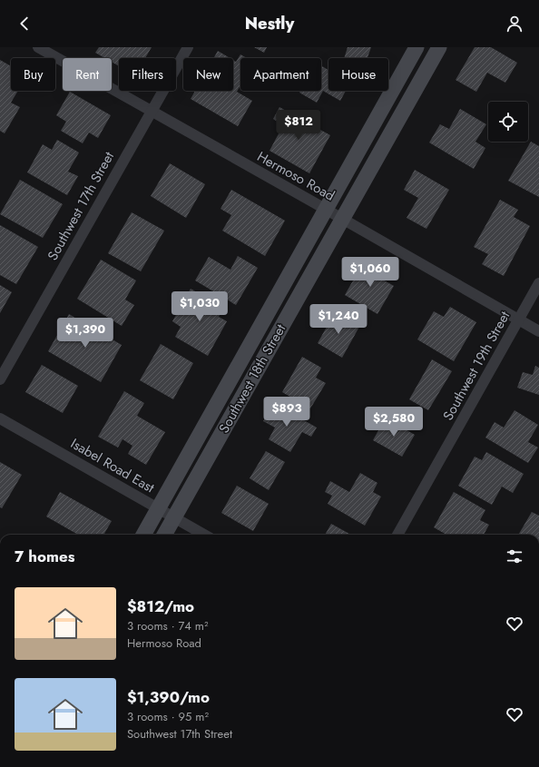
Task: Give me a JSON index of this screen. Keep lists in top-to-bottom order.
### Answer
{
  "streets": {
    "main road": ["Southwest 18th Street"],
    "street": [
      "Hermoso Road",
      "Southwest 17th Street",
      "Southwest 19th Street",
      "Isabel Road East"
    ]
  },
  "crossings": [
    ["Hermoso Road", "Southwest 17th Street"],
    ["Hermoso Road", "Southwest 19th Street"],
    ["Hermoso Road", "Southwest 18th Street"],
    ["Southwest 18th Street", "Isabel Road East"]
  ],
  "page": {
    "header": "Nestly",
    "chip": [
      "Buy",
      "Rent",
      "Filters",
      "New",
      "Apartment",
      "House"
    ],
    "price": [
      "$812",
      "$1,060",
      "$1,030",
      "$1,240",
      "$1,390",
      "$893",
      "$2,580"
    ],
    "heading": "7 homes",
    "list": [
      {
        "name": "$812/mo",
        "note": "3 rooms · 74 m² · Hermoso Road"
      },
      {
        "name": "$1,390/mo",
        "note": "3 rooms · 95 m² · Southwest 17th Street"
      }
    ]
  }
}
